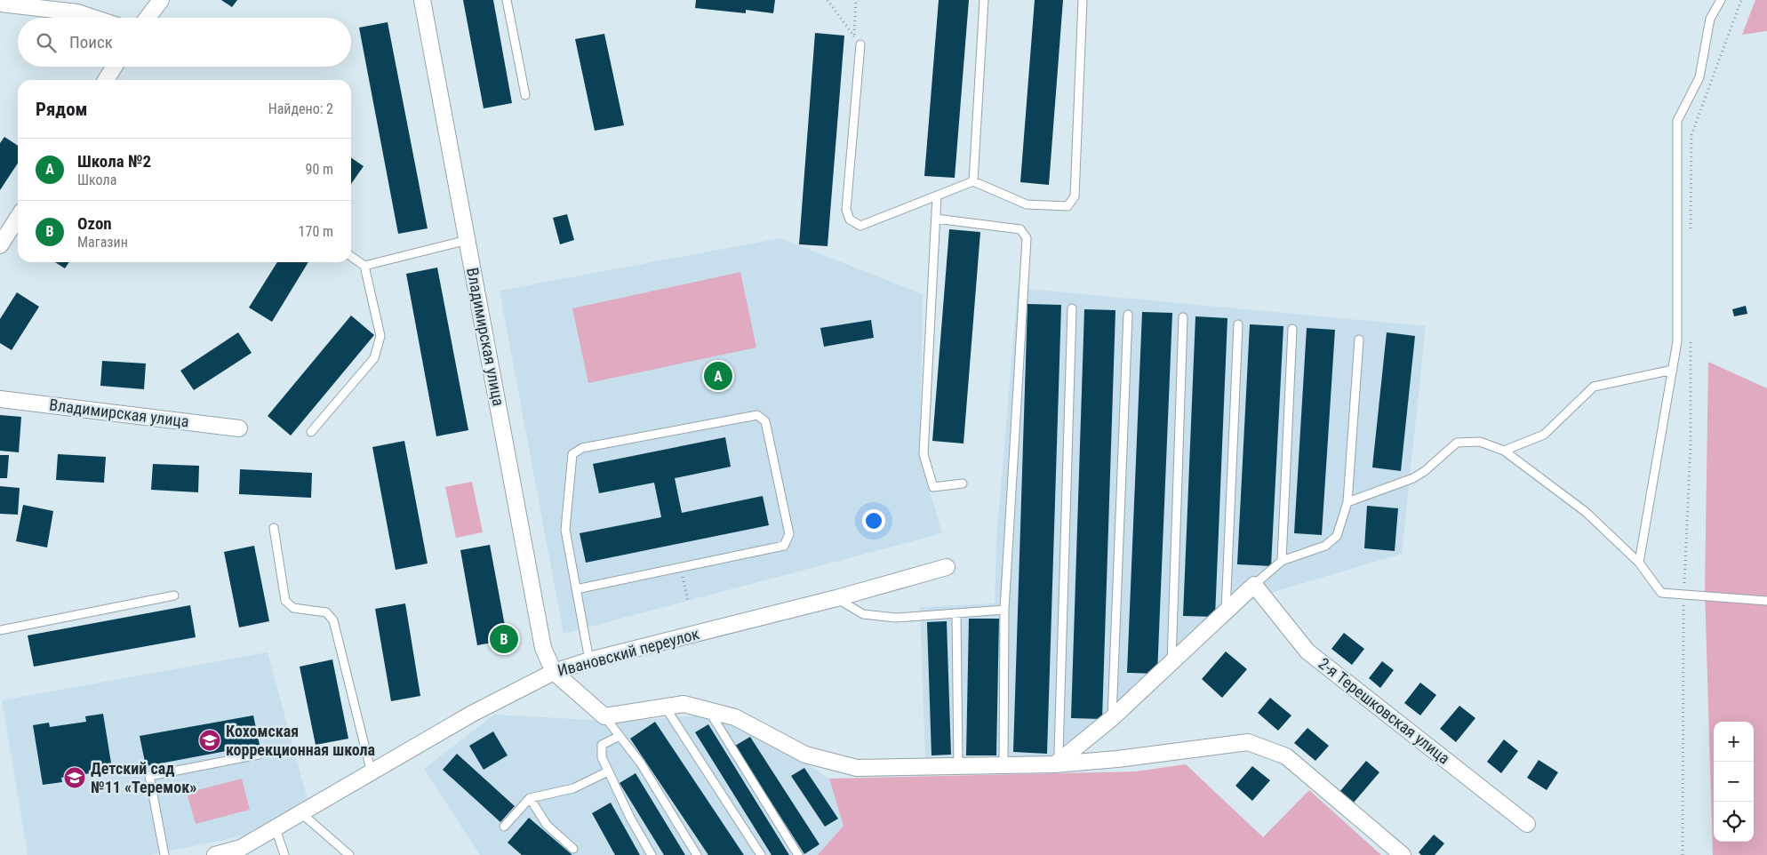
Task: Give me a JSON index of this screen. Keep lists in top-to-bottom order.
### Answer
{
  "streets": {
    "street": ["Владимирская улица", "Ивановский переулок", "2-я Терешковская улица"]
  },
  "crossings": [
    ["Владимирская улица", "Ивановский переулок"]
  ],
  "places": {
    "school or university": ["Кохомская коррекционная школа", "Детский сад №11 «Теремок»"]
  },
  "page": {
    "search": "Поиск",
    "heading": ["Рядом", "Найдено: 2"],
    "list": [
      {
        "mark": "A",
        "name": "Школа №2",
        "note": "Школа",
        "value": "90 m"
      },
      {
        "mark": "B",
        "name": "Ozon",
        "note": "Магазин",
        "value": "170 m"
      }
    ],
    "pins": ["A", "B"],
    "map_buttons": ["+", "−"]
  }
}
